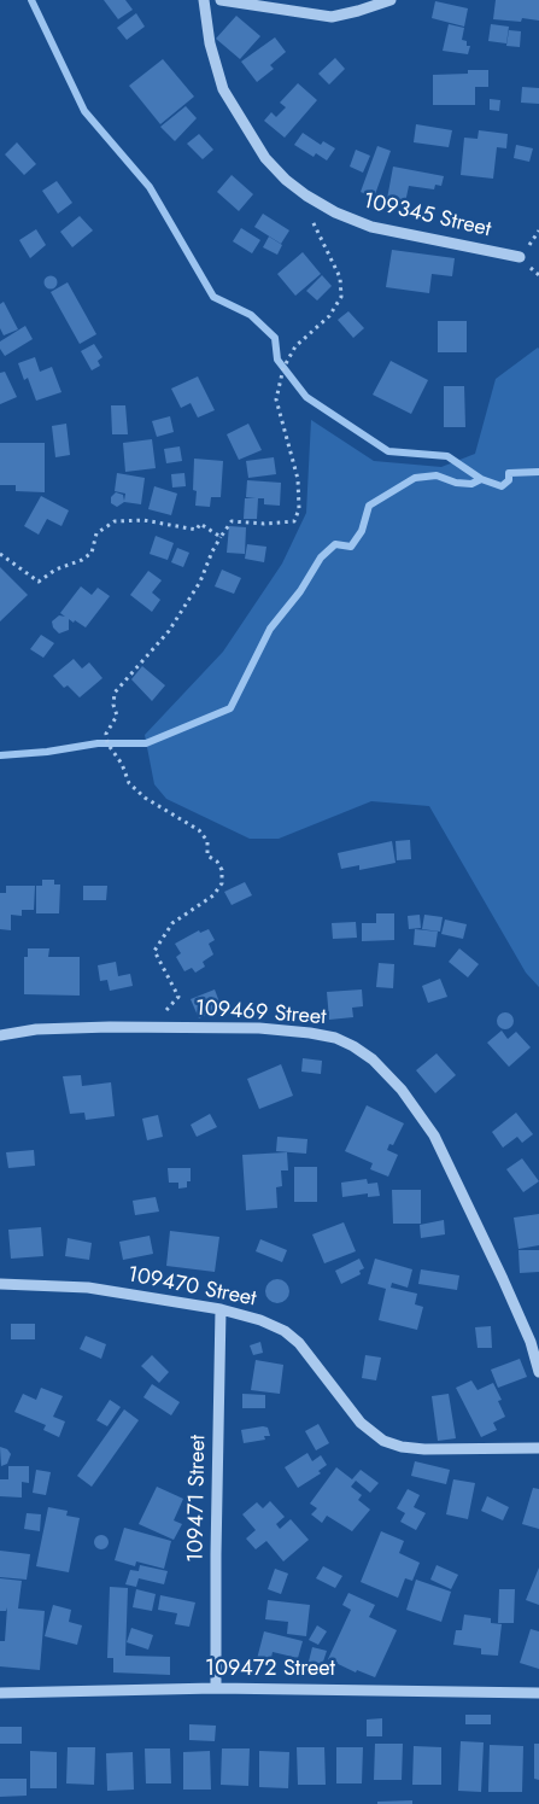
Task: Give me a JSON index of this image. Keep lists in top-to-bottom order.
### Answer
{
  "streets": {
    "street": [
      "109345 Street",
      "109469 Street",
      "109470 Street",
      "109471 Street",
      "109472 Street"
    ]
  },
  "crossings": [
    ["109470 Street", "109471 Street"],
    ["109471 Street", "109472 Street"]
  ]
}
